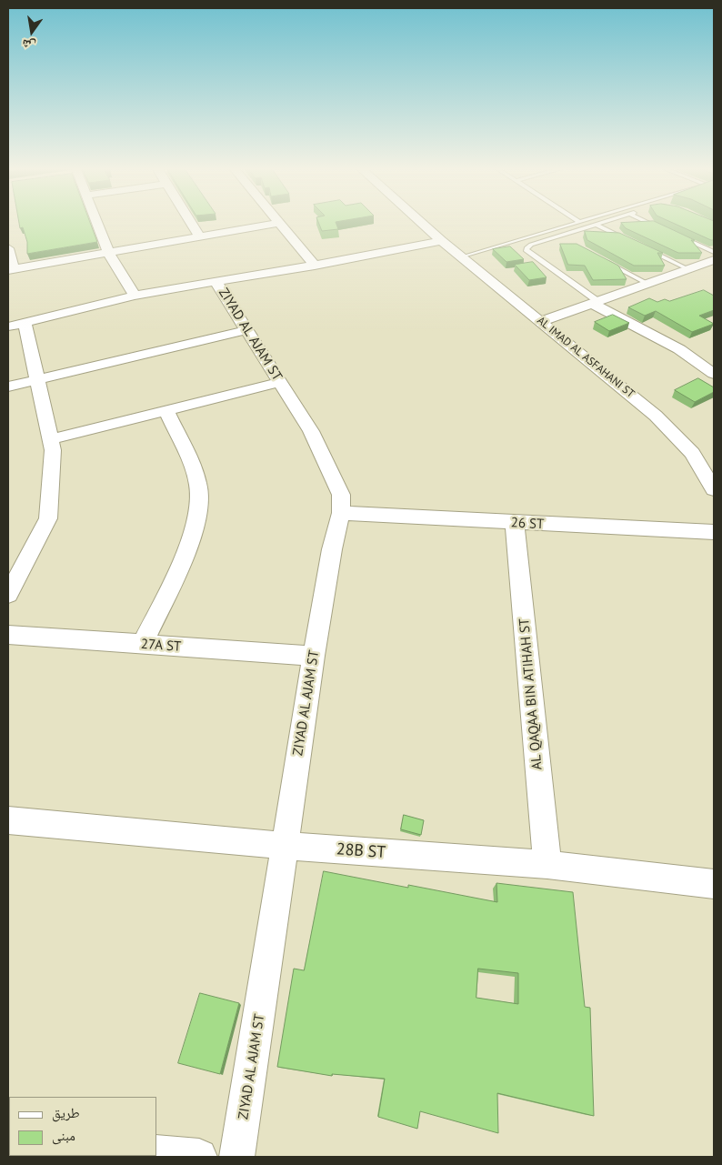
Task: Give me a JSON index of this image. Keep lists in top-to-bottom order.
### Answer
{
  "streets": {
    "street": [
      "ZIYAD AL AJAM ST",
      "AL IMAD AL ASFAHANI ST",
      "26 ST",
      "27A ST",
      "AL QAQAA BIN ATIHAH ST",
      "28B ST"
    ]
  },
  "crossings": [
    ["ZIYAD AL AJAM ST", "26 ST"],
    ["ZIYAD AL AJAM ST", "27A ST"],
    ["ZIYAD AL AJAM ST", "28B ST"],
    ["26 ST", "AL QAQAA BIN ATIHAH ST"],
    ["AL QAQAA BIN ATIHAH ST", "28B ST"]
  ],
  "legend": ["طريق", "مبنى"],
  "north": "bottom"
}
